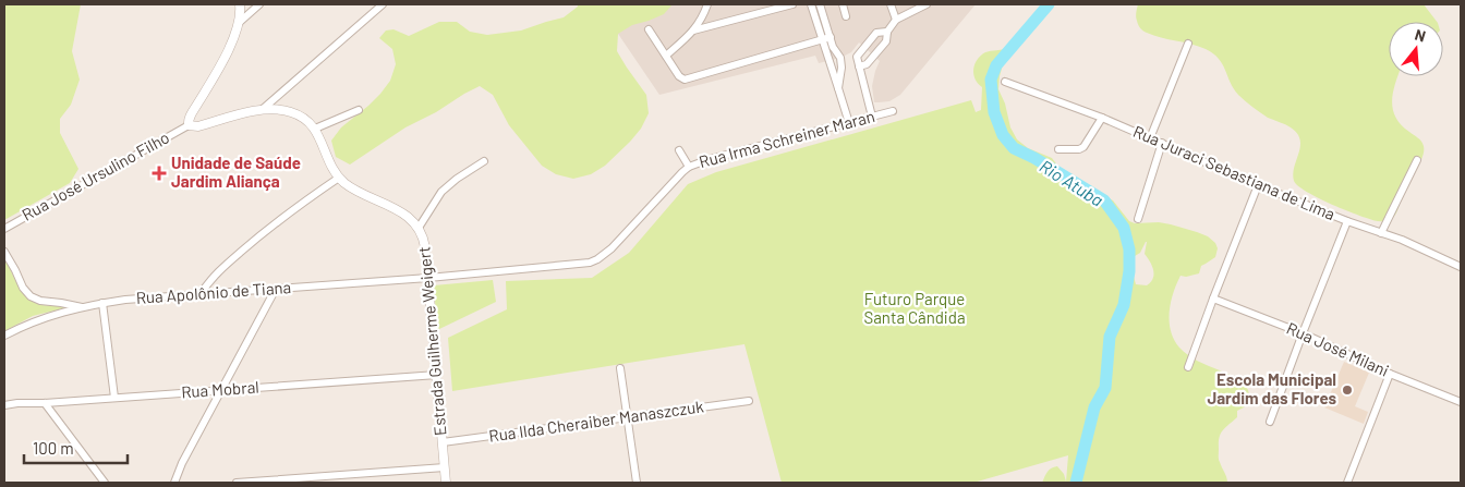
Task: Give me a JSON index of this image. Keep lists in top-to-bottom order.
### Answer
{
  "streets": {
    "street": [
      "Rua Irma Schreiner Maran",
      "Rua Juraci Sebastiana de Lima",
      "Rua José Ursulino Filho",
      "Rua Apolônio de Tiana",
      "Estrada Guilherme Weigert",
      "Rua José Milani",
      "Rua Mobral",
      "Rua Ilda Cheraiber Manaszczuk"
    ]
  },
  "crossings": [
    ["Rua Irma Schreiner Maran", "Rua Apolônio de Tiana"],
    ["Rua Irma Schreiner Maran", "Estrada Guilherme Weigert"],
    ["Rua José Ursulino Filho", "Estrada Guilherme Weigert"],
    ["Rua Apolônio de Tiana", "Estrada Guilherme Weigert"],
    ["Estrada Guilherme Weigert", "Rua Mobral"],
    ["Estrada Guilherme Weigert", "Rua Ilda Cheraiber Manaszczuk"]
  ],
  "water": ["Rio Atuba"],
  "parks": ["Futuro Parque Santa Cândida"],
  "places": {
    "health": ["Unidade de Saúde Jardim Aliança"],
    "other": ["Escola Municipal Jardim das Flores"]
  },
  "scale_bar": "100 m",
  "north": "top"
}
